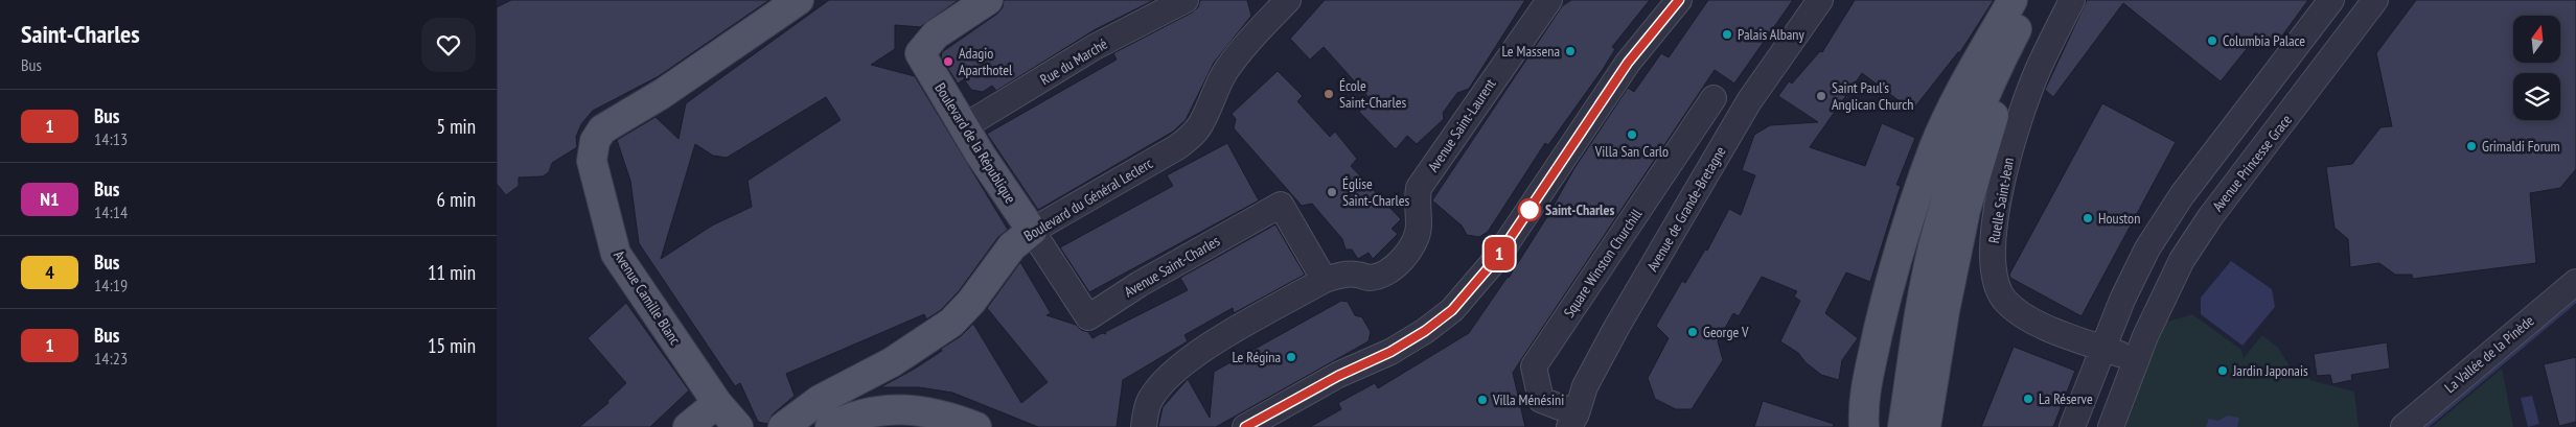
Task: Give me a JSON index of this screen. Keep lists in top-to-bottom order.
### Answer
{
  "streets": {
    "main road": ["Boulevard de la République", "Boulevard du Général Leclerc", "Avenue Camille Blanc"],
    "street": [
      "Rue du Marché",
      "Avenue Saint-Laurent",
      "Avenue Princesse Grace",
      "Ruelle Saint-Jean",
      "Avenue de Grande-Bretagne",
      "Square Winston Churchill",
      "Avenue Saint-Charles",
      "La Vallée de la Pinède"
    ]
  },
  "crossings": [
    ["Rue du Marché", "Boulevard de la République"],
    ["Boulevard de la République", "Boulevard du Général Leclerc"],
    ["Boulevard de la République", "Avenue Saint-Charles"],
    ["Avenue Princesse Grace", "Ruelle Saint-Jean"],
    ["Boulevard du Général Leclerc", "Avenue Saint-Charles"],
    ["Avenue de Grande-Bretagne", "Square Winston Churchill"]
  ],
  "places": [
    "Palais Albany",
    "Columbia Palace",
    "Le Massena",
    "Adagio Aparthotel",
    "École Saint-Charles",
    "Saint Paul's Anglican Church",
    "Villa San Carlo",
    "Grimaldi Forum",
    "Église Saint-Charles",
    "Saint-Charles",
    "Houston",
    "George V",
    "Le Régina",
    "Jardin Japonais",
    "La Réserve",
    "Villa Ménésini"
  ],
  "lines": ["bus line 1"],
  "north": "top",
  "page": {
    "heading": ["Saint-Charles", "Bus"],
    "on_map": "1",
    "list": [
      {
        "mark": "1",
        "name": "Bus",
        "note": "14:13",
        "value": "5 min"
      },
      {
        "mark": "N1",
        "name": "Bus",
        "note": "14:14",
        "value": "6 min"
      },
      {
        "mark": "4",
        "name": "Bus",
        "note": "14:19",
        "value": "11 min"
      },
      {
        "mark": "1",
        "name": "Bus",
        "note": "14:23",
        "value": "15 min"
      }
    ]
  }
}
